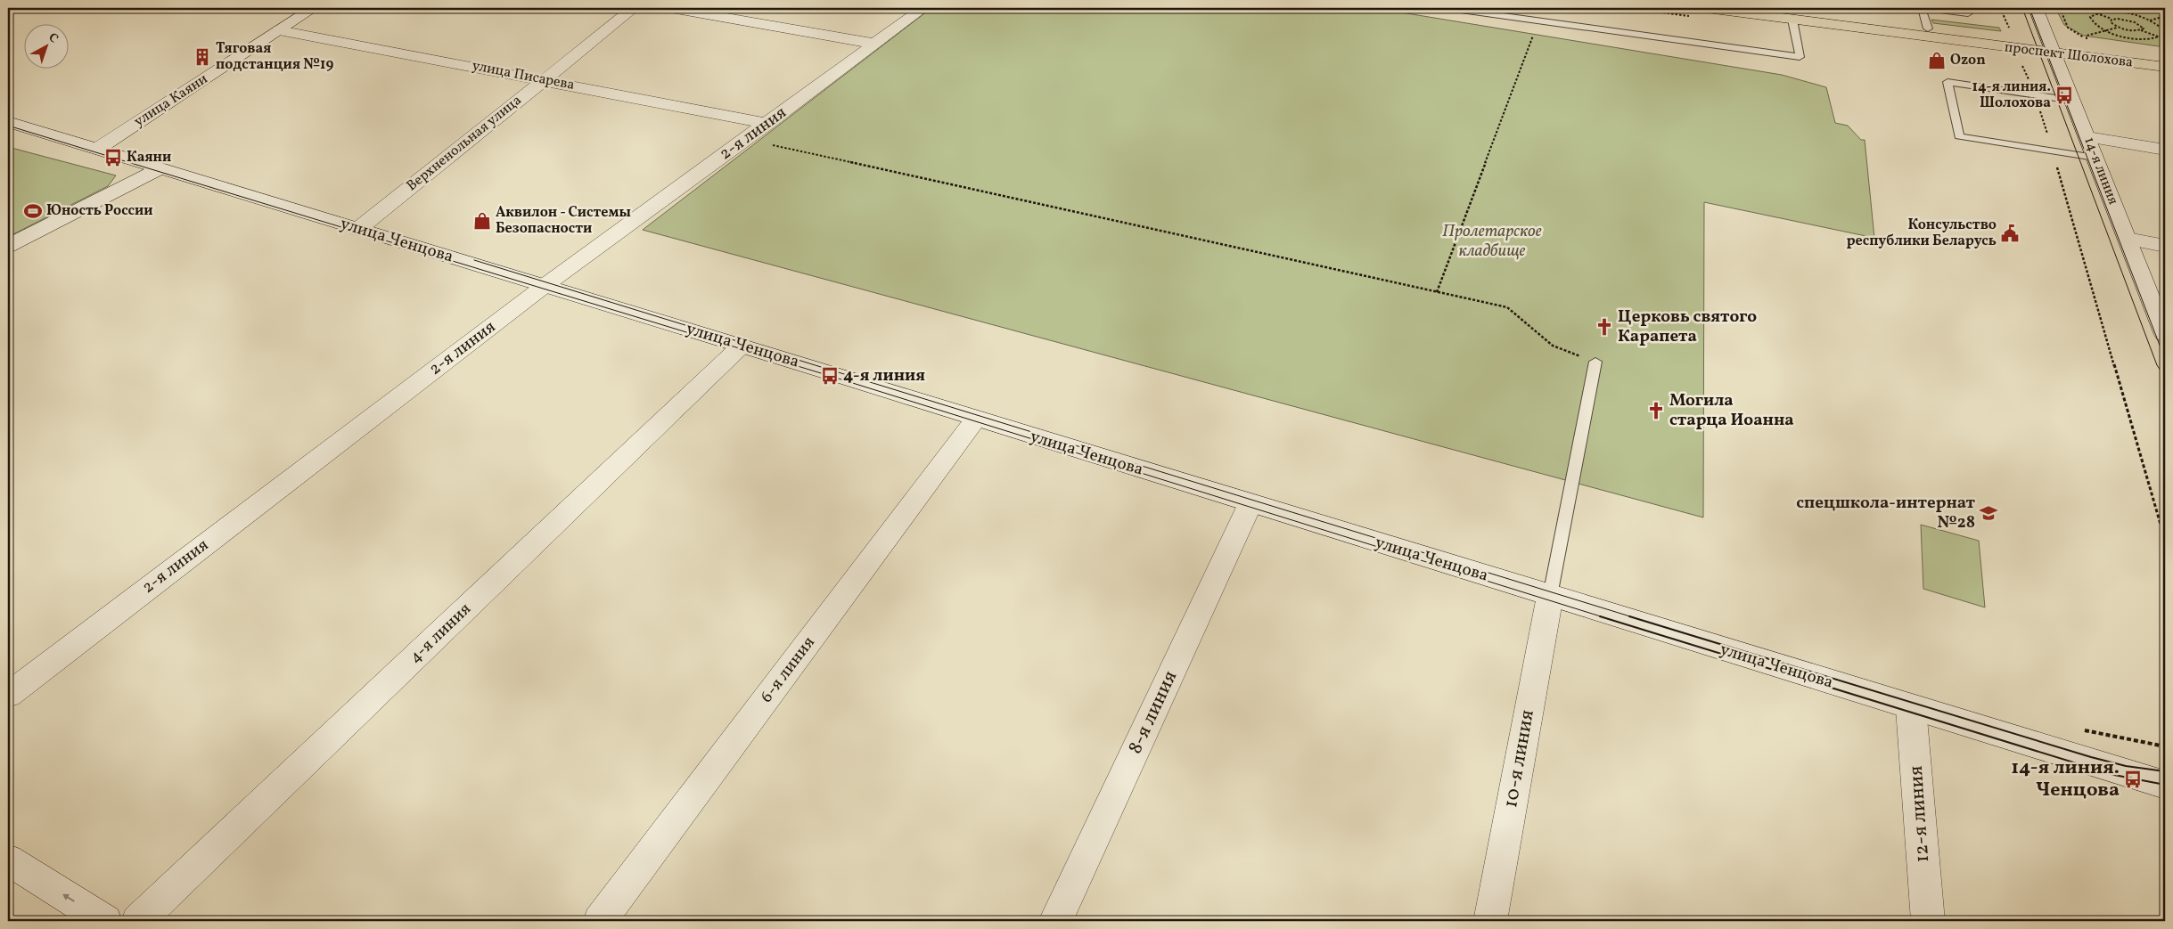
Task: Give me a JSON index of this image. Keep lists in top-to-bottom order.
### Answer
{
  "streets": {
    "main road": ["проспект Шолохова"],
    "street": [
      "улица Писарева",
      "улица Каяни",
      "2-я линия",
      "Верхненольная улица",
      "14-я линия",
      "улица Ченцова",
      "4-я линия",
      "6-я линия",
      "8-я линия",
      "10-я линия",
      "12-я линия"
    ]
  },
  "crossings": [
    ["проспект Шолохова", "14-я линия"],
    ["улица Писарева", "улица Каяни"],
    ["улица Писарева", "2-я линия"],
    ["улица Писарева", "Верхненольная улица"],
    ["улица Каяни", "улица Ченцова"],
    ["2-я линия", "улица Ченцова"],
    ["Верхненольная улица", "улица Ченцова"],
    ["улица Ченцова", "4-я линия"],
    ["улица Ченцова", "6-я линия"],
    ["улица Ченцова", "8-я линия"],
    ["улица Ченцова", "10-я линия"],
    ["улица Ченцова", "12-я линия"]
  ],
  "parks": ["Пролетарское кладбище"],
  "places": {
    "building": ["Тяговая подстанция №19"],
    "shop": ["Ozon", "Аквилон - Системы Безопасности"],
    "bus stop": [
      "14-я линия. Шолохова",
      "Каяни",
      "4-я линия",
      "14-я линия. Ченцова"
    ],
    "sports": ["Юность России"],
    "public building": ["Консульство республики Беларусь"],
    "church": ["Церковь святого Карапета", "Могила старца Иоанна"],
    "school or university": ["спецшкола-интернат №28"]
  },
  "north": "top right"
}
